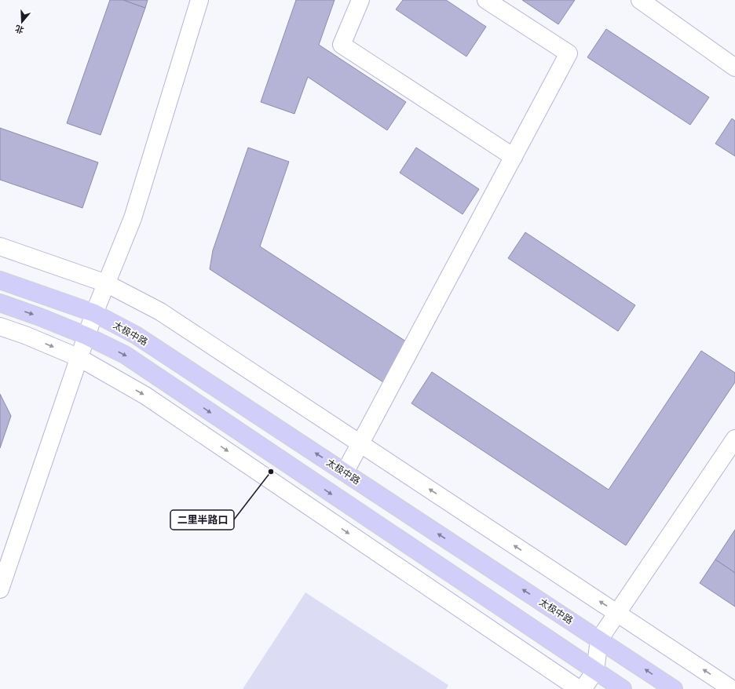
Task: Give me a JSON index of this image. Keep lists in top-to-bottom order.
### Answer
{
  "streets": {
    "main road": ["太极中路"]
  },
  "places": ["二里半路口"],
  "north": "bottom"
}
